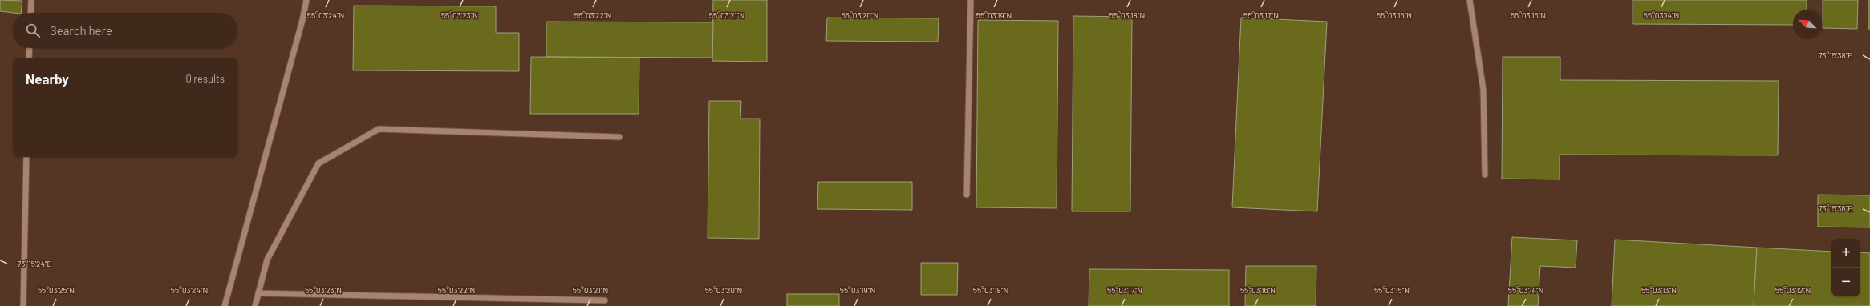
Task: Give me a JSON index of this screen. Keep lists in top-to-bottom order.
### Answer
{
  "north": "top left",
  "page": {
    "search": "Search here",
    "heading": ["Nearby", "0 results"],
    "map_buttons": ["+", "−"]
  },
  "coordinates": [
    "55°03'24\"N",
    "55°03'23\"N",
    "55°03'22\"N",
    "55°03'21\"N",
    "55°03'20\"N",
    "55°03'19\"N",
    "55°03'18\"N",
    "55°03'17\"N",
    "55°03'16\"N",
    "55°03'15\"N",
    "55°03'14\"N",
    "73°15'38\"E",
    "73°15'36\"E",
    "73°15'24\"E",
    "55°03'25\"N",
    "55°03'13\"N",
    "55°03'12\"N"
  ]
}
